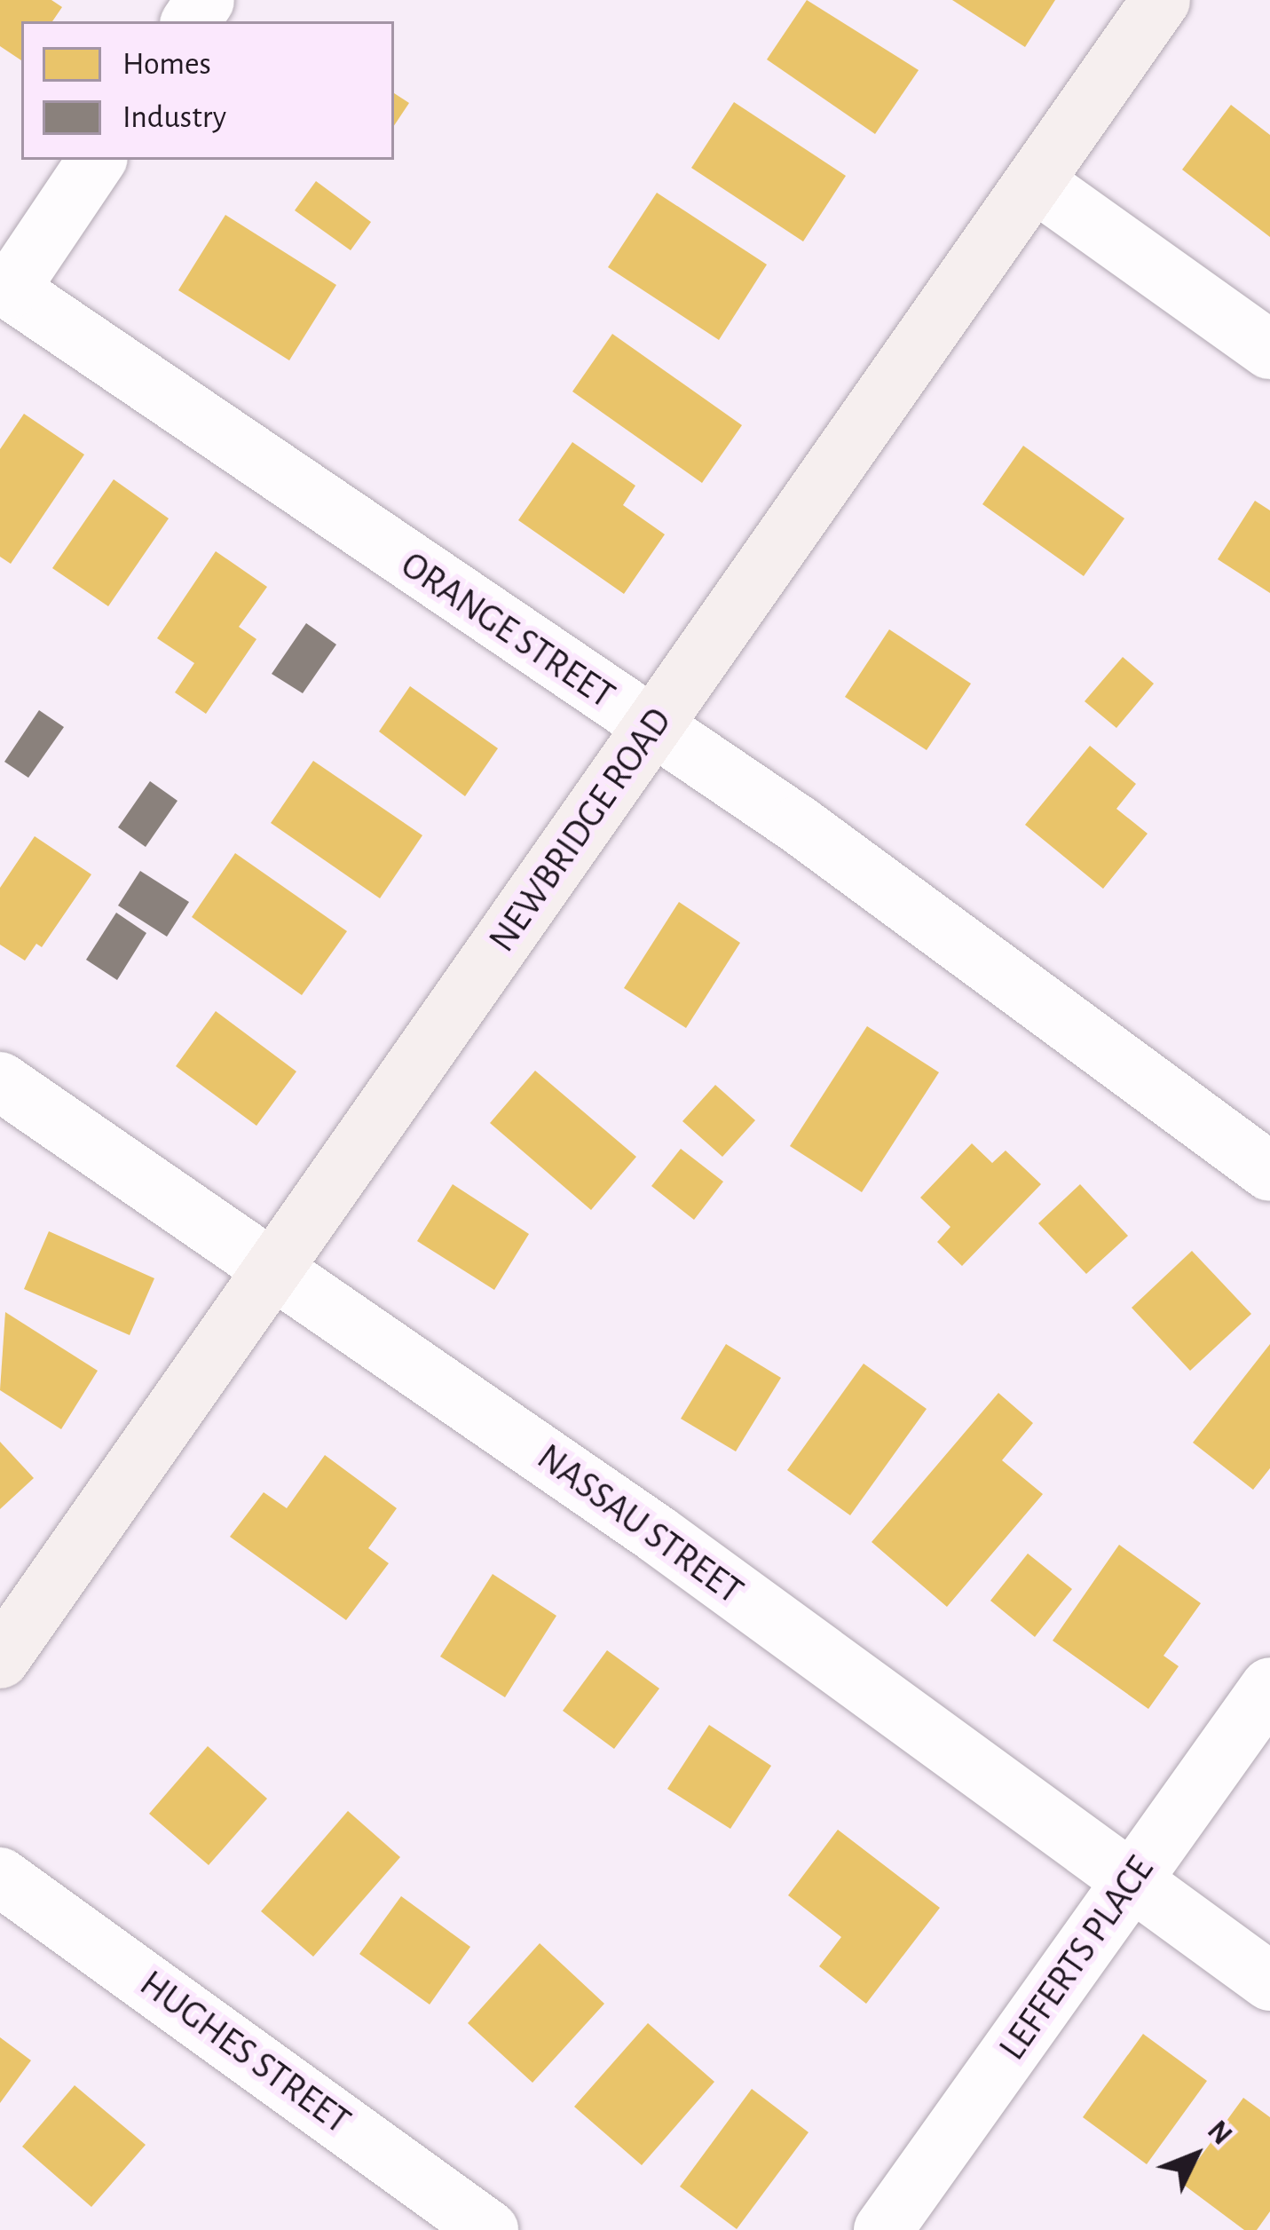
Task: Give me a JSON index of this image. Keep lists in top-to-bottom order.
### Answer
{
  "streets": {
    "main road": ["NEWBRIDGE ROAD"],
    "street": [
      "ORANGE STREET",
      "NASSAU STREET",
      "LEFFERTS PLACE",
      "HUGHES STREET"
    ]
  },
  "crossings": [
    ["ORANGE STREET", "NEWBRIDGE ROAD"],
    ["NEWBRIDGE ROAD", "NASSAU STREET"],
    ["NASSAU STREET", "LEFFERTS PLACE"]
  ],
  "legend": ["Homes", "Industry"],
  "north": "top right"
}
